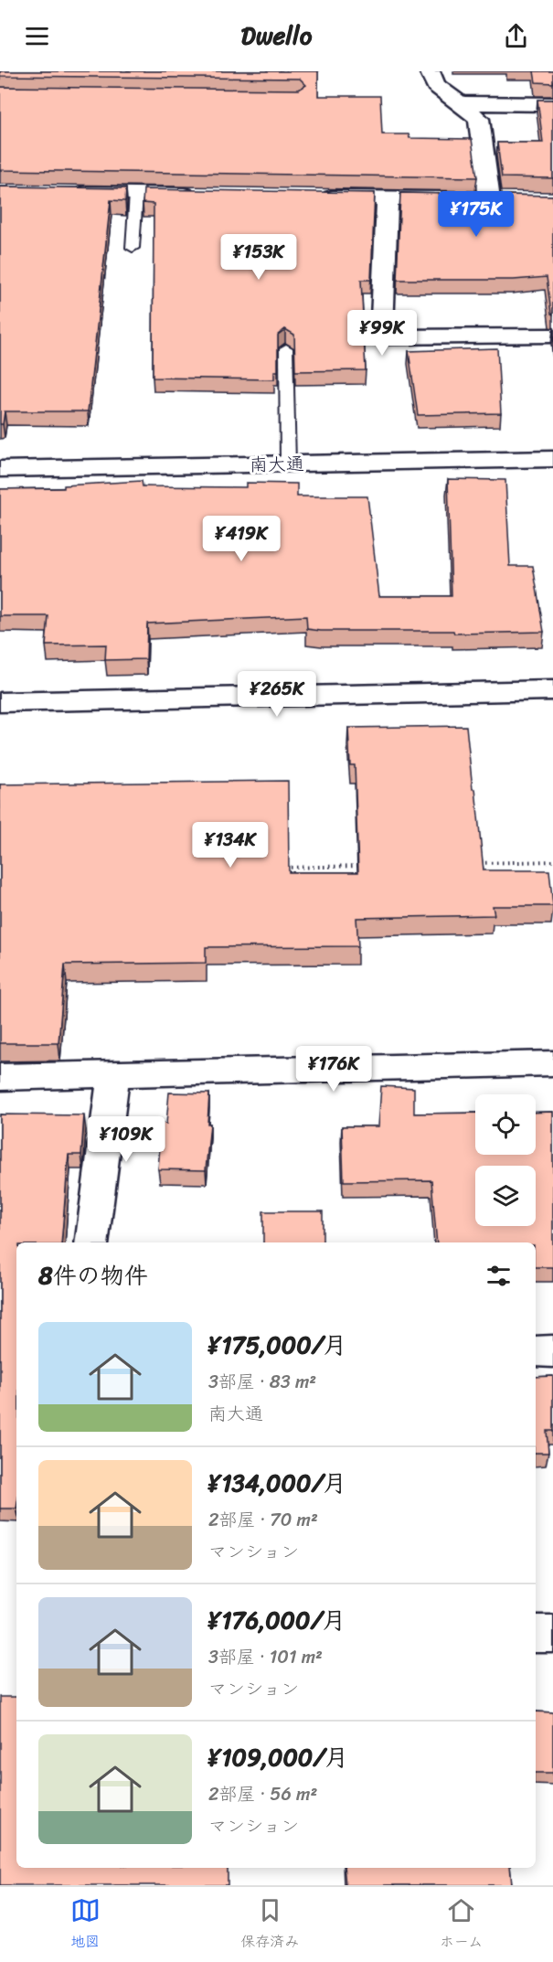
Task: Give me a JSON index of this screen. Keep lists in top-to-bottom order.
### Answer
{
  "streets": {
    "street": ["南大通"]
  },
  "page": {
    "header": "Dwello",
    "price": [
      "¥175K",
      "¥153K",
      "¥99K",
      "¥419K",
      "¥265K",
      "¥134K",
      "¥176K",
      "¥109K"
    ],
    "heading": "8件の物件",
    "list": [
      {
        "name": "¥175,000/月",
        "note": "3部屋 · 83 m² · 南大通"
      },
      {
        "name": "¥134,000/月",
        "note": "2部屋 · 70 m² · マンション"
      },
      {
        "name": "¥176,000/月",
        "note": "3部屋 · 101 m² · マンション"
      },
      {
        "name": "¥109,000/月",
        "note": "2部屋 · 56 m² · マンション"
      }
    ],
    "tabs": ["地図", "保存済み", "ホーム"]
  }
}
